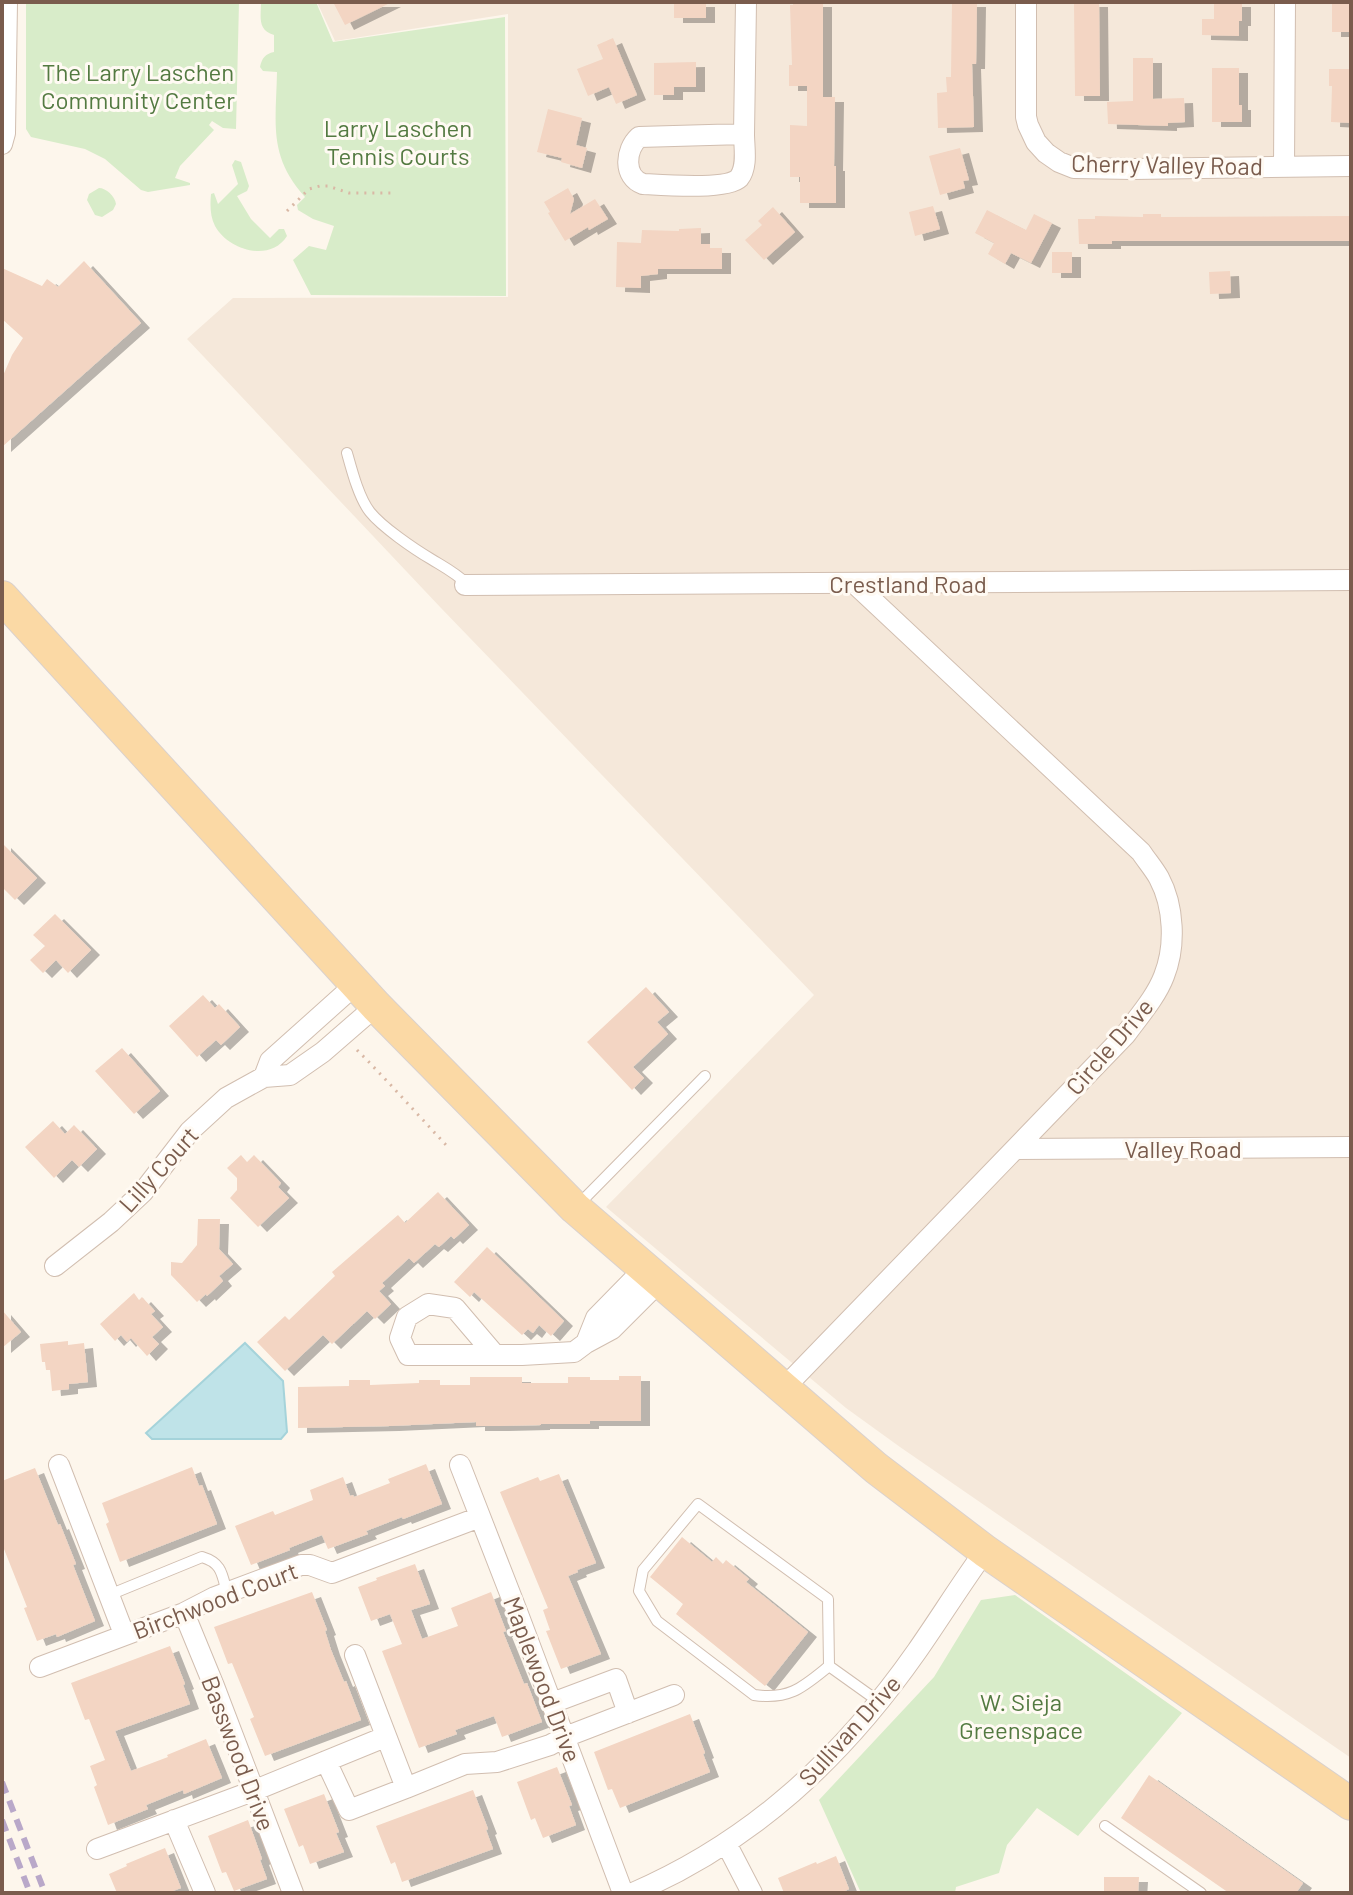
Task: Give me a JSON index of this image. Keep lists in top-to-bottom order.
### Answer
{
  "streets": {
    "street": [
      "Cherry Valley Road",
      "Crestland Road",
      "Circle Drive",
      "Valley Road",
      "Lilly Court",
      "Birchwood Court",
      "Maplewood Drive",
      "Sullivan Drive",
      "Basswood Drive"
    ]
  },
  "crossings": [
    ["Crestland Road", "Circle Drive"],
    ["Circle Drive", "Valley Road"],
    ["Birchwood Court", "Maplewood Drive"],
    ["Birchwood Court", "Basswood Drive"]
  ],
  "parks": ["The Larry Laschen Community Center", "Larry Laschen Tennis Courts", "W. Sieja Greenspace"]
}
